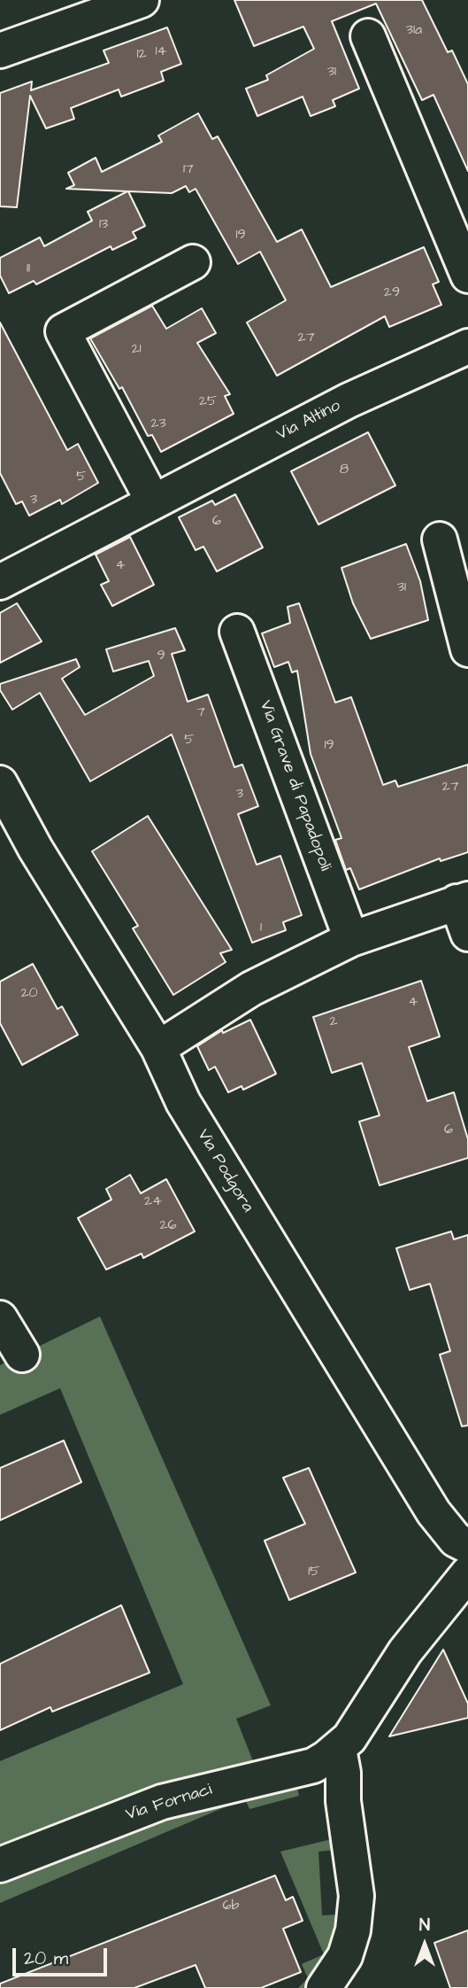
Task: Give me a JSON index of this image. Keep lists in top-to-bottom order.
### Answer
{
  "streets": {
    "street": [
      "Via Altino",
      "Via Grave di Papadopoli",
      "Via Podgora",
      "Via Fornaci"
    ]
  },
  "house_numbers": [
    "31a",
    "14",
    "12",
    "31",
    "17",
    "13",
    "19",
    "11",
    "29",
    "27",
    "21",
    "25",
    "23",
    "8",
    "5",
    "3",
    "6",
    "4",
    "31",
    "9",
    "7",
    "5",
    "19",
    "27",
    "3",
    "1",
    "20",
    "4",
    "2",
    "6",
    "24",
    "26",
    "15",
    "6b"
  ],
  "scale_bar": "20 m",
  "north": "top"
}
